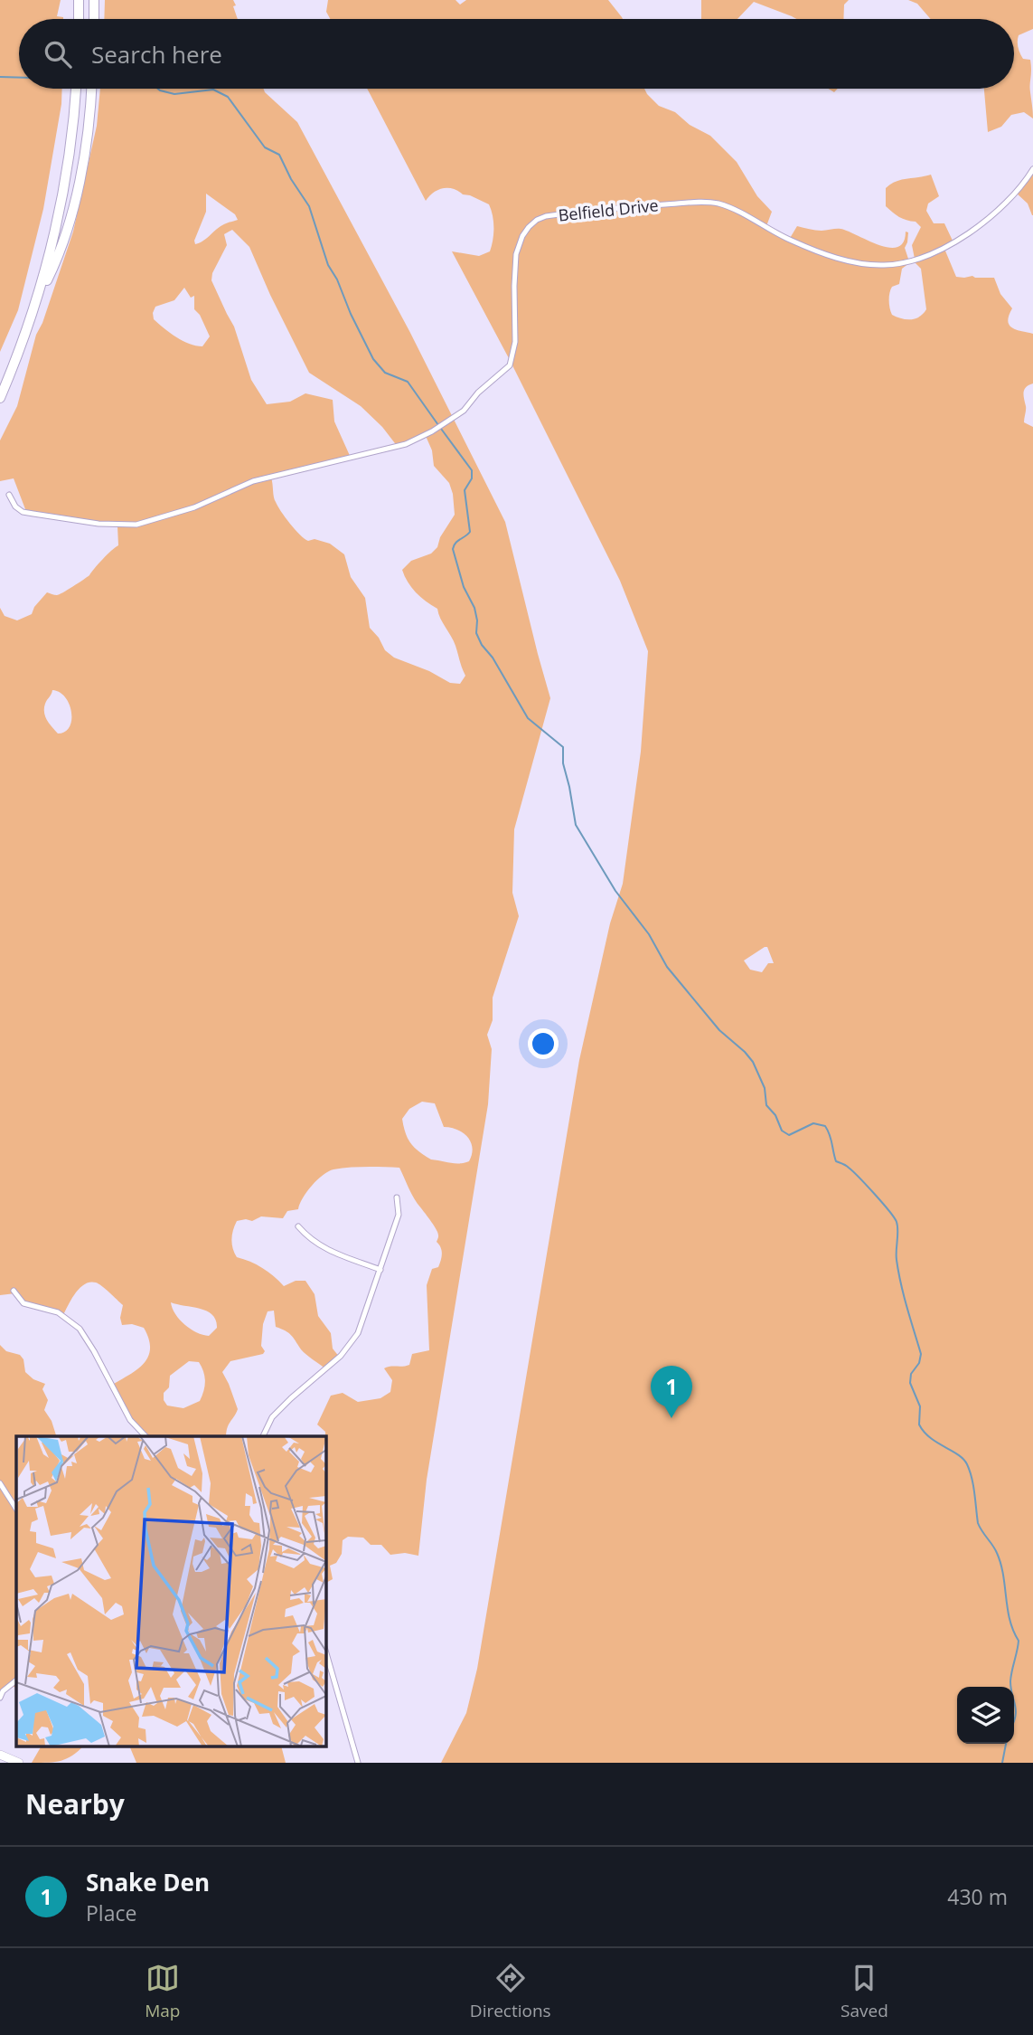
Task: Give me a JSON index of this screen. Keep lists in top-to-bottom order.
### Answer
{
  "streets": {
    "street": ["Belfield Drive"]
  },
  "page": {
    "search": "Search here",
    "pins": "1",
    "heading": "Nearby",
    "list": [
      {
        "mark": "1",
        "name": "Snake Den",
        "note": "Place",
        "value": "430 m"
      }
    ],
    "nav": ["Map", "Directions", "Saved"]
  }
}
